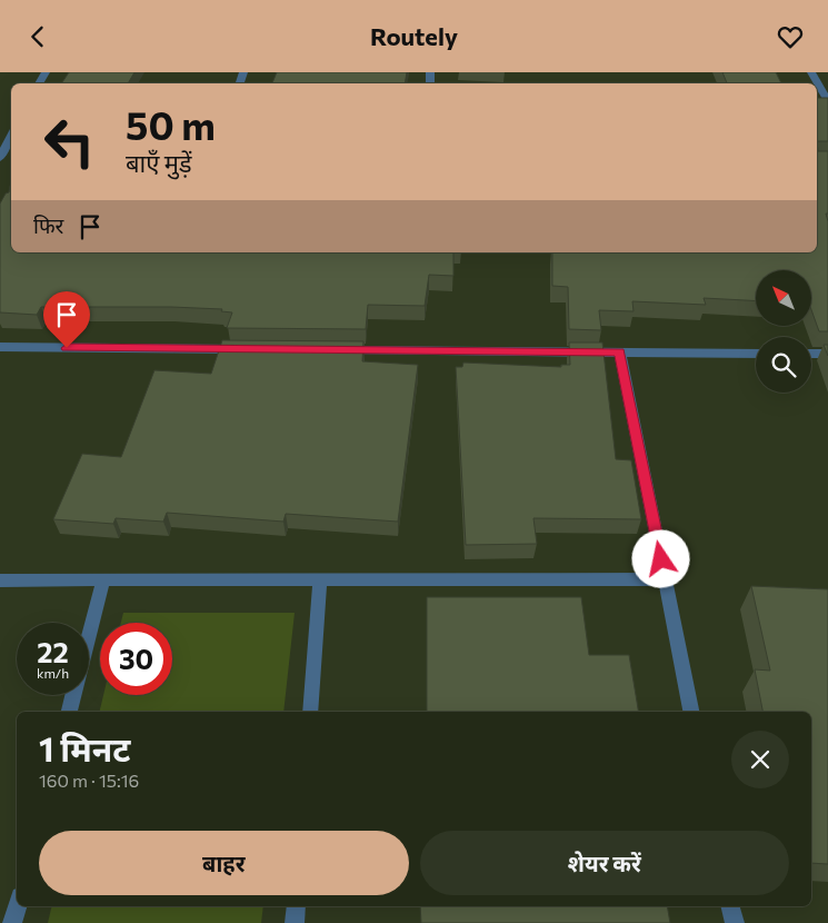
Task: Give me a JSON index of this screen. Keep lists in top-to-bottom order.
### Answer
{
  "north": "top left",
  "page": {
    "header": "Routely",
    "turn": ["50 m", "बाएँ मुड़ें"],
    "then": "फिर",
    "speed": "22 km/h",
    "limit": "30",
    "heading": ["1 मिनट", "160 m · 15:16"],
    "buttons": ["बाहर", "शेयर करें"]
  }
}
